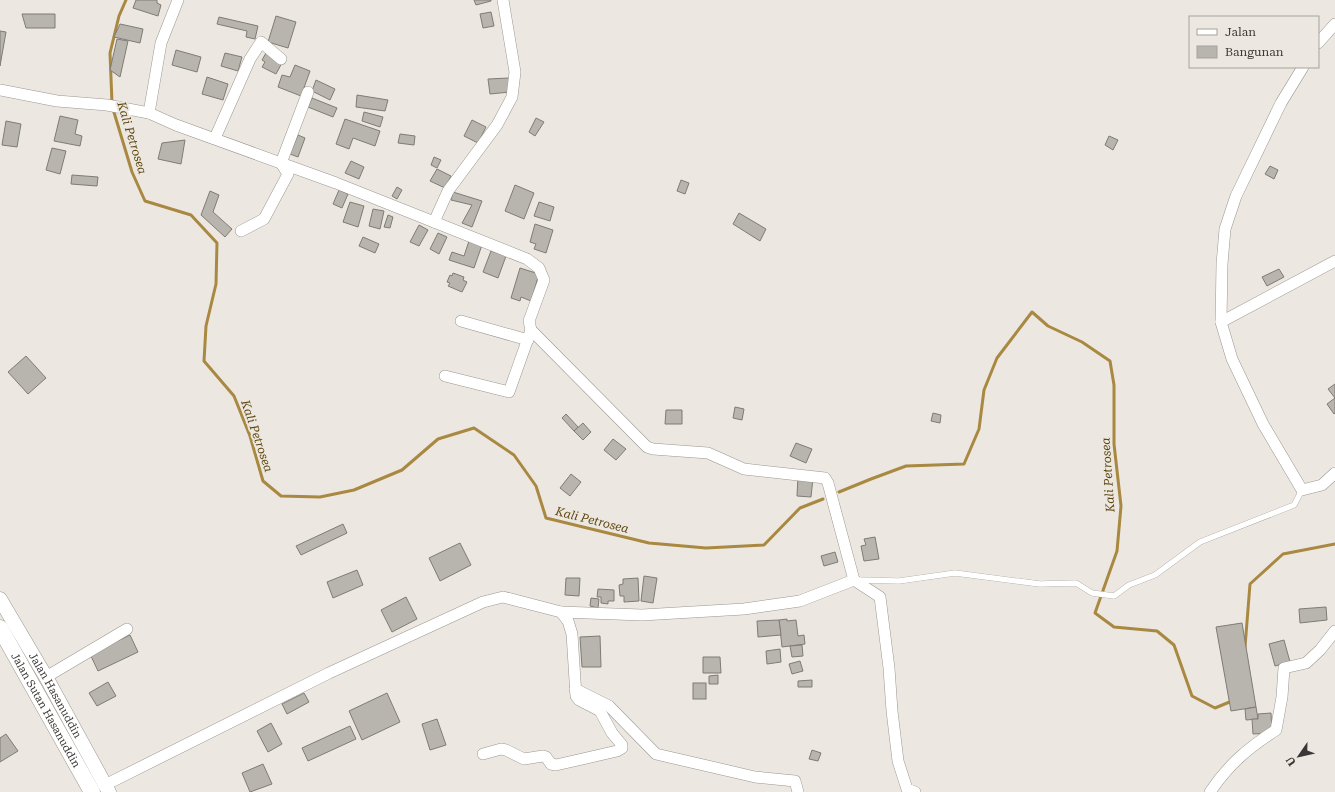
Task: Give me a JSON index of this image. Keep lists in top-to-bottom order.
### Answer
{
  "streets": {
    "main road": ["Jalan Sutan Hasanuddin"],
    "street": ["Jalan Hasanuddin"]
  },
  "crossings": [
    ["Jalan Hasanuddin", "Jalan Sutan Hasanuddin"]
  ],
  "water": ["Kali Petrosea"],
  "legend": ["Jalan", "Bangunan"],
  "north": "bottom left"
}
